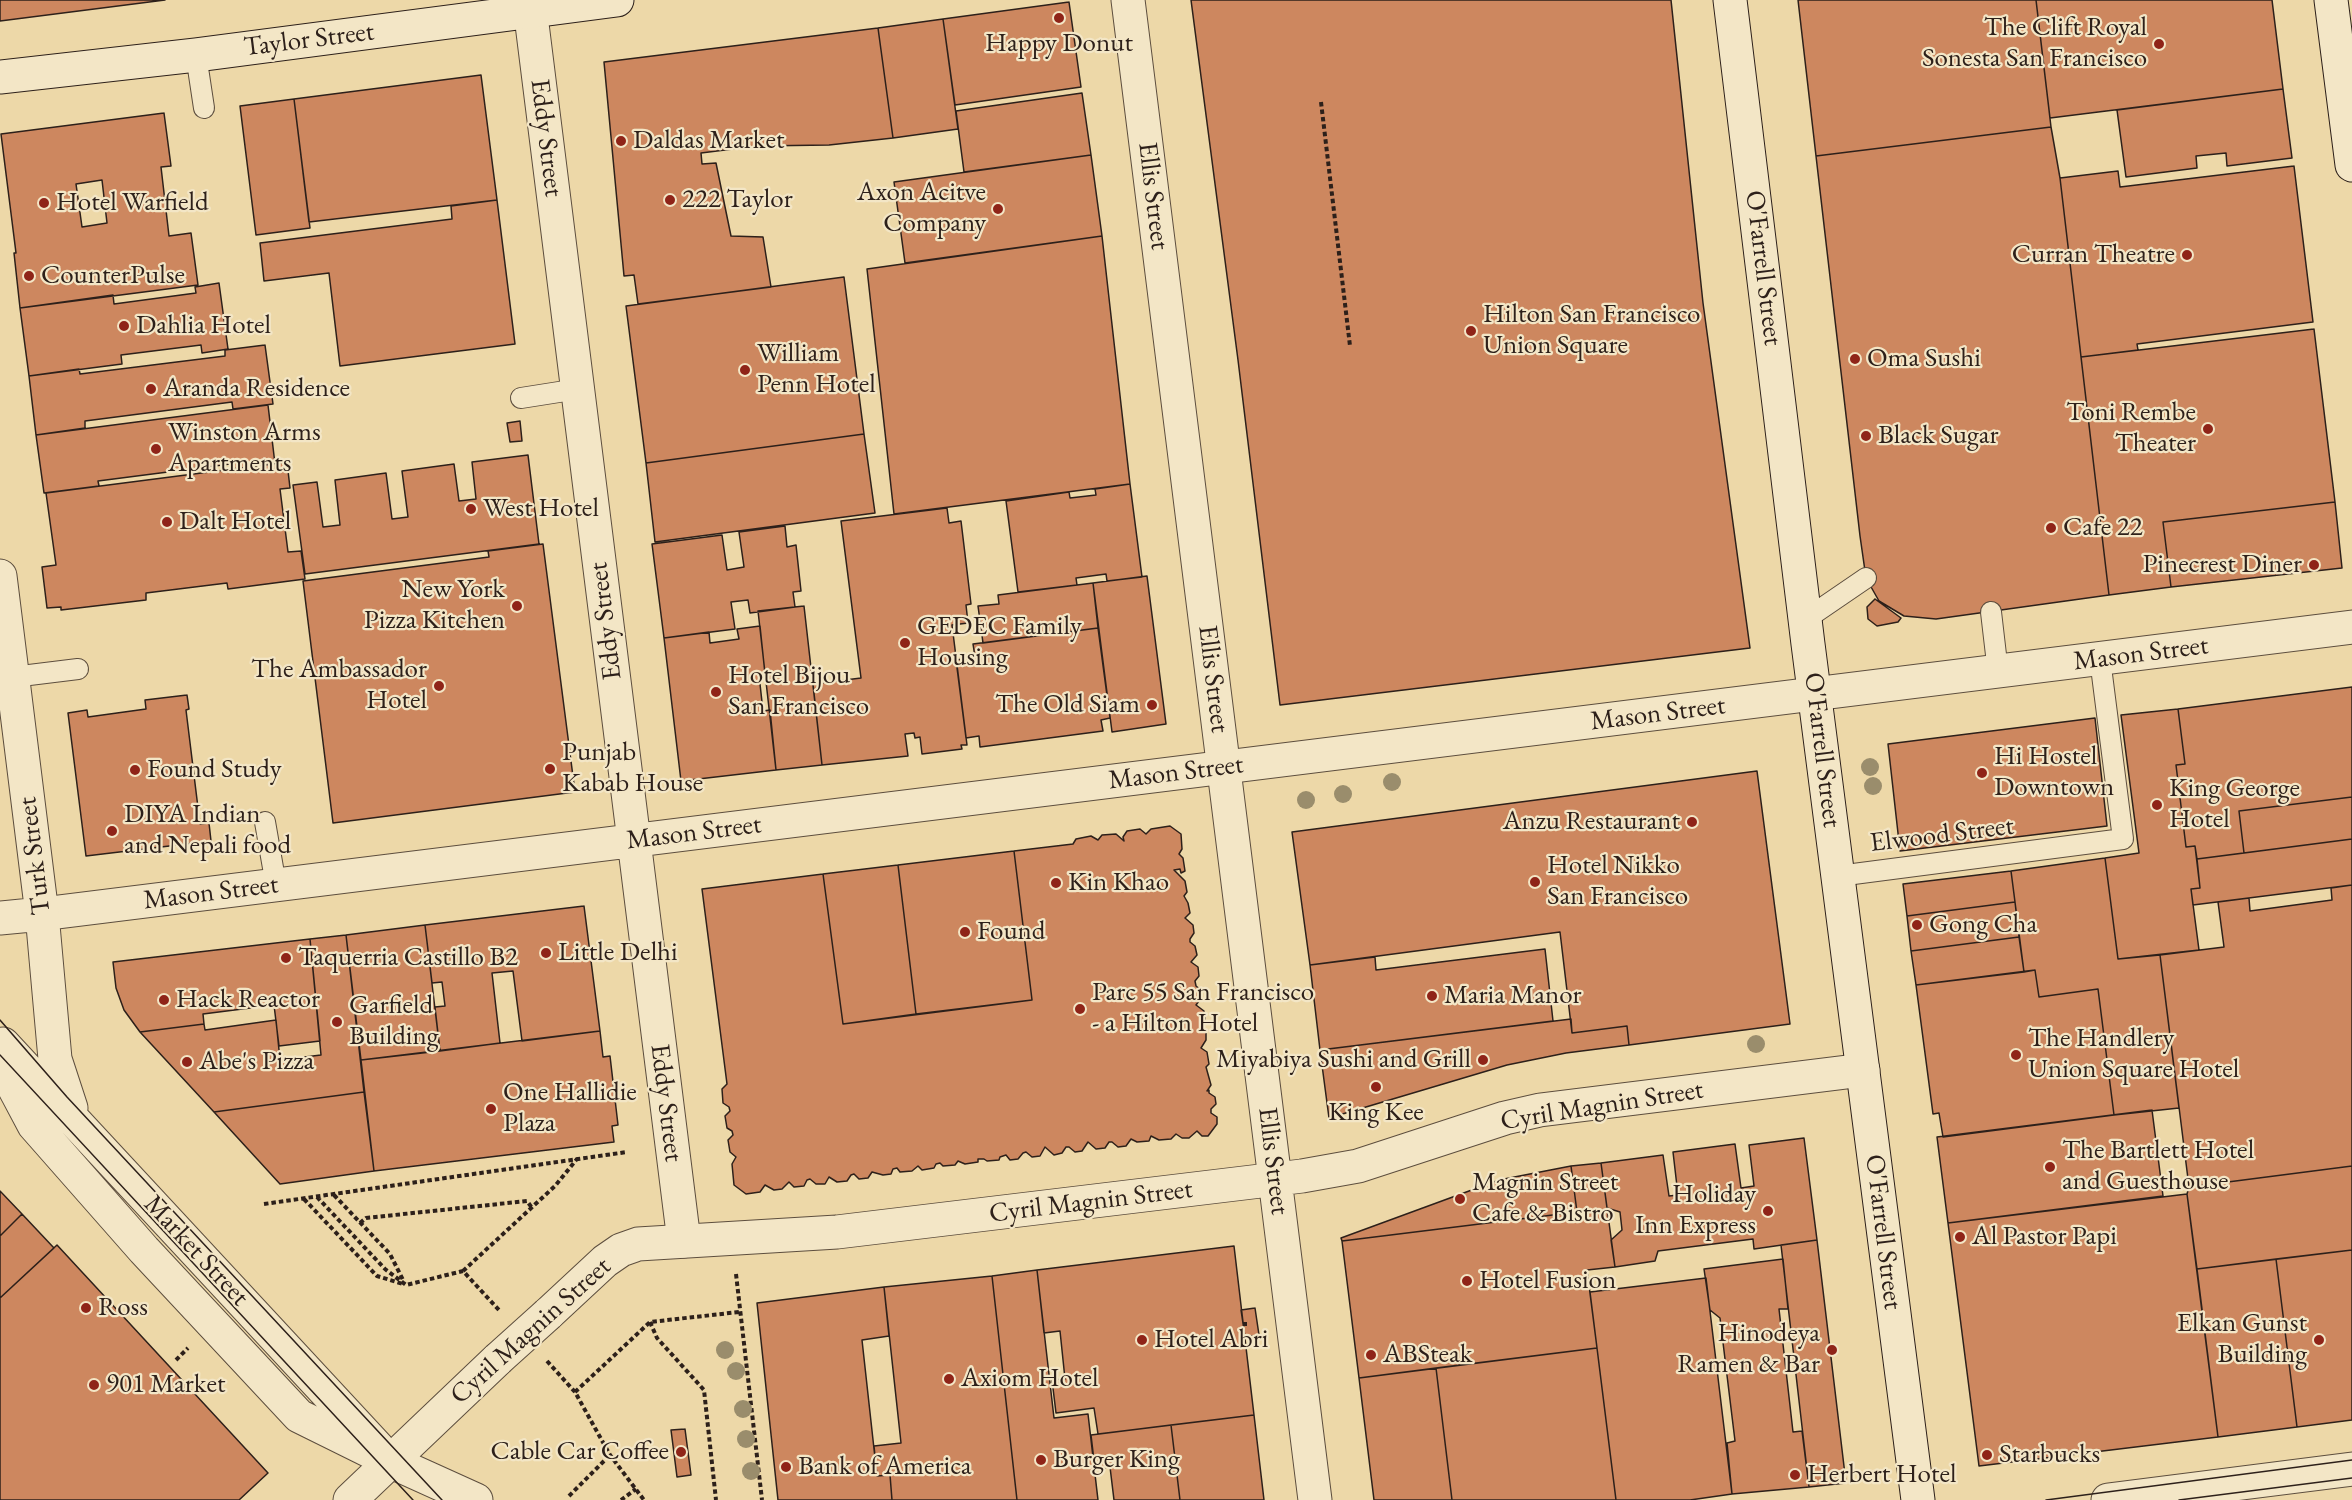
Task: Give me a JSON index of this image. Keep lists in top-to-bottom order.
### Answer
{
  "streets": {
    "street": [
      "Taylor Street",
      "Eddy Street",
      "Ellis Street",
      "O'Farrell Street",
      "Mason Street",
      "Turk Street",
      "Cyril Magnin Street",
      "Market Street"
    ],
    "lane": ["Elwood Street"]
  },
  "crossings": [
    ["Taylor Street", "Eddy Street"],
    ["Eddy Street", "Mason Street"],
    ["Eddy Street", "Cyril Magnin Street"],
    ["Ellis Street", "Mason Street"],
    ["Ellis Street", "Cyril Magnin Street"],
    ["O'Farrell Street", "Mason Street"],
    ["O'Farrell Street", "Elwood Street"],
    ["O'Farrell Street", "Cyril Magnin Street"],
    ["Mason Street", "Elwood Street"],
    ["Mason Street", "Turk Street"],
    ["Turk Street", "Market Street"],
    ["Cyril Magnin Street", "Market Street"]
  ],
  "places": [
    "Happy Donut",
    "The Clift Royal Sonesta San Francisco",
    "Daldas Market",
    "222 Taylor",
    "Hotel Warfield",
    "Axon Acitve Company",
    "Curran Theatre",
    "CounterPulse",
    "Dahlia Hotel",
    "Hilton San Francisco Union Square",
    "Oma Sushi",
    "William Penn Hotel",
    "Aranda Residence",
    "Toni Rembe Theater",
    "Black Sugar",
    "Winston Arms Apartments",
    "West Hotel",
    "Dalt Hotel",
    "Cafe 22",
    "Pinecrest Diner",
    "New York Pizza Kitchen",
    "GEDEC Family Housing",
    "The Ambassador Hotel",
    "Hotel Bijou San Francisco",
    "The Old Siam",
    "Punjab Kabab House",
    "Found Study",
    "Hi Hostel Downtown",
    "King George Hotel",
    "Anzu Restaurant",
    "DIYA Indian and Nepali food",
    "Hotel Nikko San Francisco",
    "Kin Khao",
    "Gong Cha",
    "Found",
    "Little Delhi",
    "Taquerria Castillo B2",
    "Maria Manor",
    "Hack Reactor",
    "Parc 55 San Francisco - a Hilton Hotel",
    "Garfield Building",
    "The Handlery Union Square Hotel",
    "Miyabiya Sushi and Grill",
    "Abe's Pizza",
    "King Kee",
    "One Hallidie Plaza",
    "The Bartlett Hotel and Guesthouse",
    "Magnin Street Cafe & Bistro",
    "Holiday Inn Express",
    "Al Pastor Papi",
    "Hotel Fusion",
    "Ross",
    "Hotel Abri",
    "Elkan Gunst Building",
    "Hinodeya Ramen & Bar",
    "ABSteak",
    "Axiom Hotel",
    "901 Market",
    "Cable Car Coffee",
    "Starbucks",
    "Burger King",
    "Bank of America",
    "Herbert Hotel"
  ]
}
